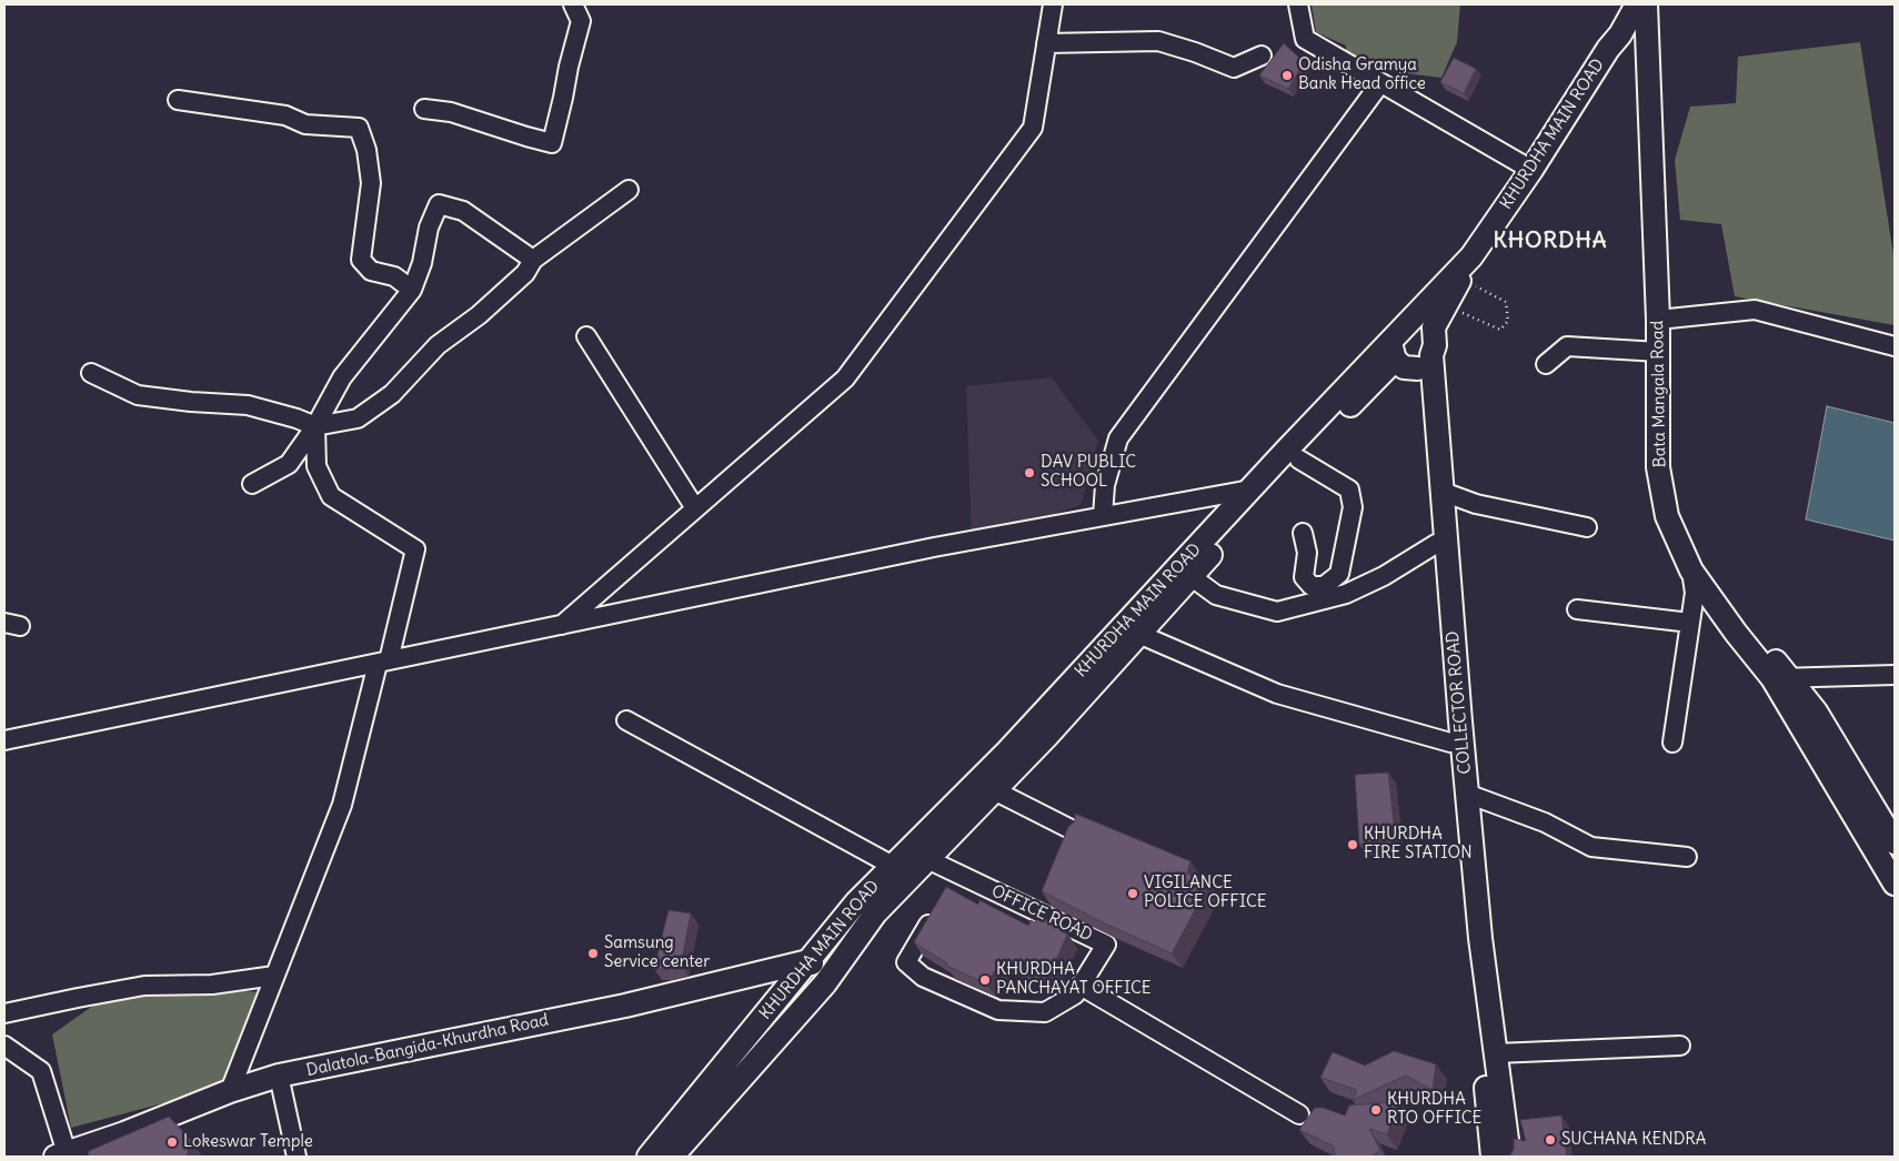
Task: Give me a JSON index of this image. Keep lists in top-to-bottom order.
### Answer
{
  "streets": {
    "main road": [
      "KHURDHA MAIN ROAD",
      "Bata Mangala Road",
      "COLLECTOR ROAD",
      "Dalatola-Bangida-Khurdha Road"
    ],
    "street": ["OFFICE ROAD"]
  },
  "crossings": [
    ["KHURDHA MAIN ROAD", "COLLECTOR ROAD"],
    ["KHURDHA MAIN ROAD", "OFFICE ROAD"],
    ["KHURDHA MAIN ROAD", "Dalatola-Bangida-Khurdha Road"]
  ],
  "districts": ["KHORDHA"],
  "places": [
    "Odisha Gramya Bank Head office",
    "DAV PUBLIC SCHOOL",
    "KHURDHA FIRE STATION",
    "VIGILANCE POLICE OFFICE",
    "Samsung Service center",
    "KHURDHA PANCHAYAT OFFICE",
    "KHURDHA RTO OFFICE",
    "SUCHANA KENDRA",
    "Lokeswar Temple"
  ]
}
